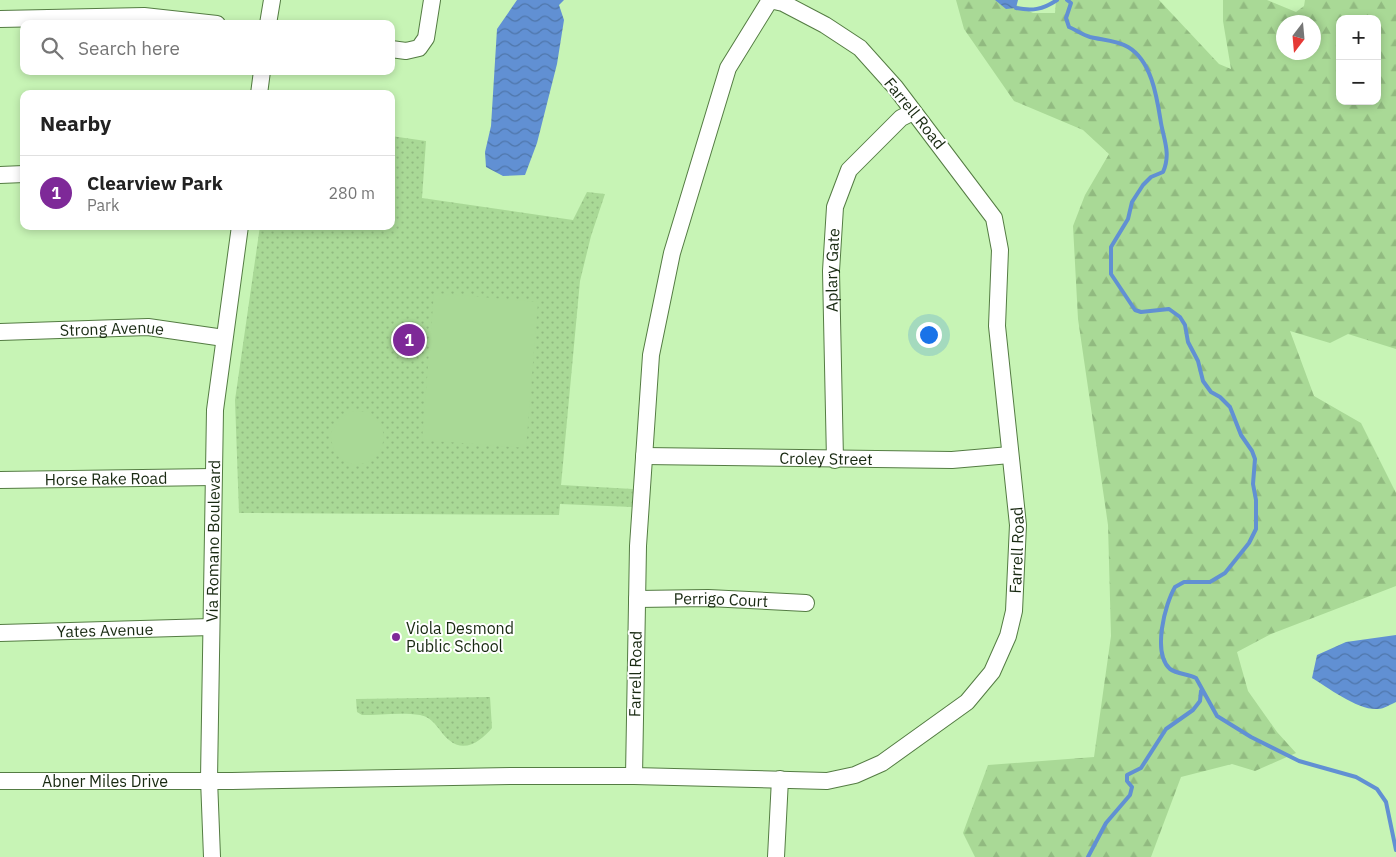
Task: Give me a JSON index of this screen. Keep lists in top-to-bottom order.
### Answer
{
  "streets": {
    "street": [
      "Farrell Road",
      "Aplary Gate",
      "Strong Avenue",
      "Croley Street",
      "Horse Rake Road",
      "Via Romano Boulevard",
      "Perrigo Court",
      "Yates Avenue",
      "Abner Miles Drive"
    ]
  },
  "crossings": [
    ["Farrell Road", "Aplary Gate"],
    ["Farrell Road", "Croley Street"],
    ["Farrell Road", "Via Romano Boulevard"],
    ["Farrell Road", "Perrigo Court"],
    ["Farrell Road", "Abner Miles Drive"],
    ["Aplary Gate", "Croley Street"],
    ["Strong Avenue", "Via Romano Boulevard"],
    ["Horse Rake Road", "Via Romano Boulevard"],
    ["Via Romano Boulevard", "Yates Avenue"],
    ["Via Romano Boulevard", "Abner Miles Drive"]
  ],
  "places": ["Viola Desmond Public School"],
  "north": "bottom",
  "page": {
    "map_buttons": ["+", "−"],
    "search": "Search here",
    "heading": "Nearby",
    "list": [
      {
        "mark": "1",
        "name": "Clearview Park",
        "note": "Park",
        "value": "280 m"
      }
    ],
    "pins": "1"
  }
}
